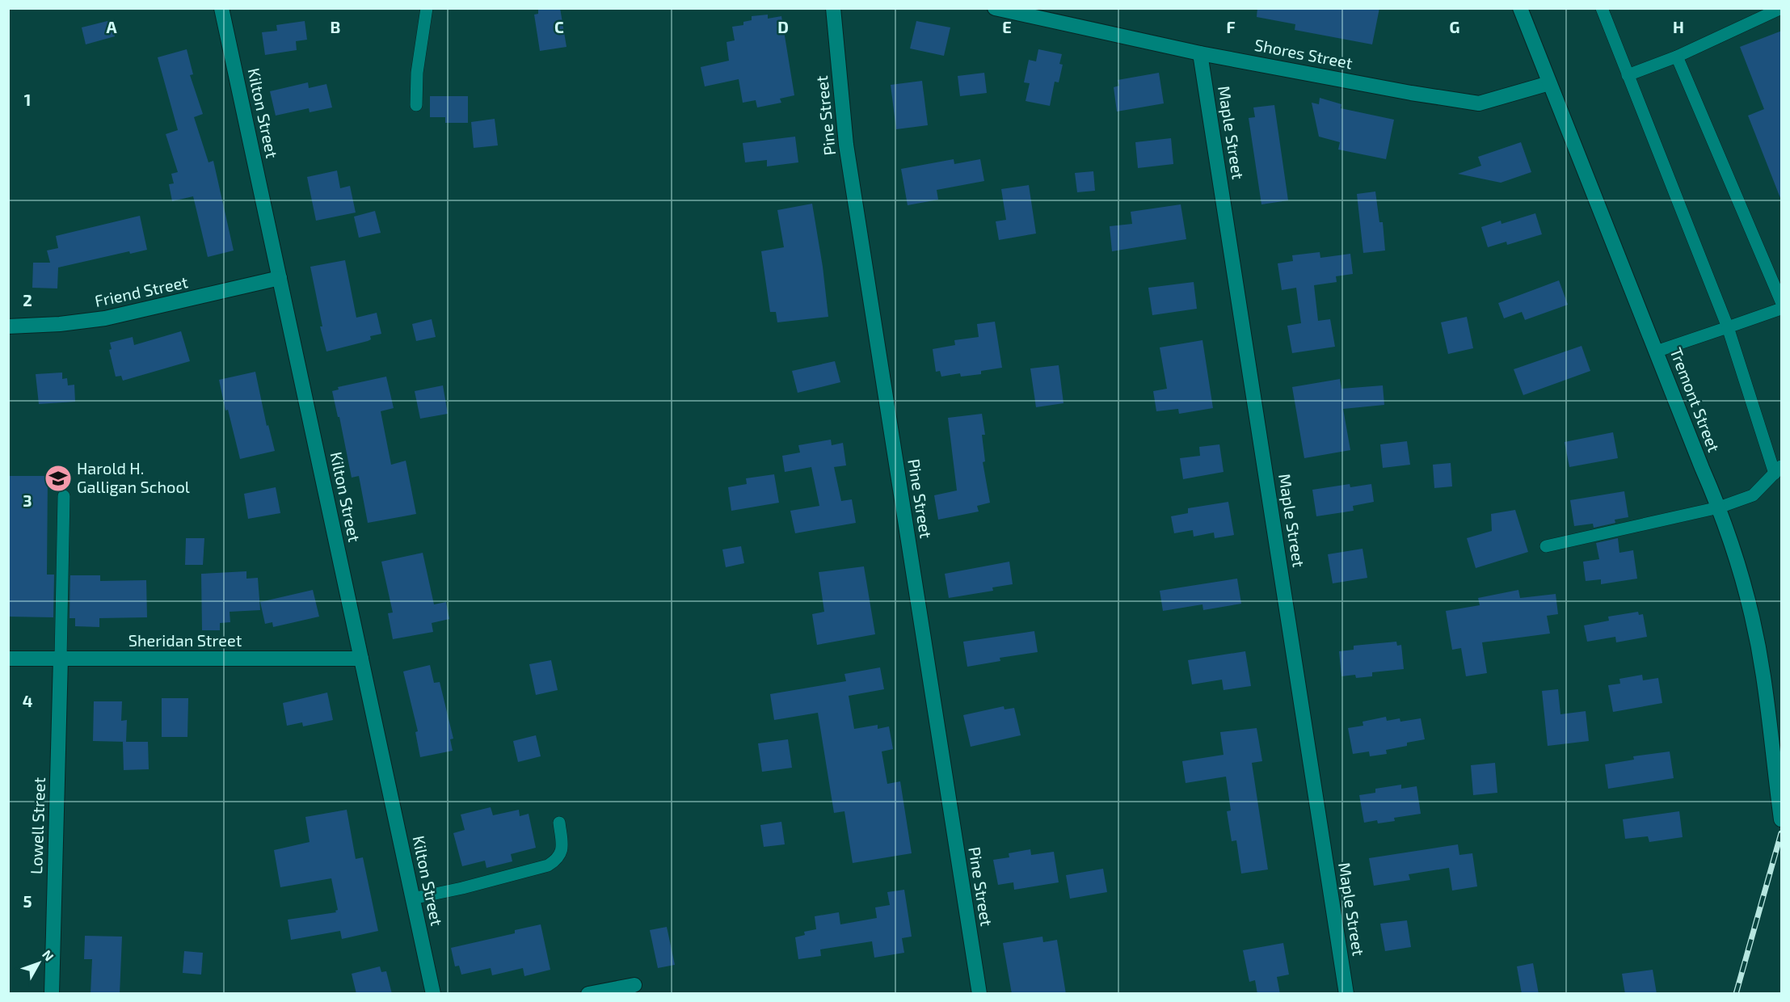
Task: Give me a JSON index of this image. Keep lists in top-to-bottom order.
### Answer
{
  "streets": {
    "street": [
      "Shores Street",
      "Kilton Street",
      "Pine Street",
      "Maple Street",
      "Friend Street",
      "Tremont Street",
      "Sheridan Street",
      "Lowell Street"
    ]
  },
  "crossings": [
    ["Shores Street", "Maple Street"],
    ["Shores Street", "Tremont Street"],
    ["Kilton Street", "Friend Street"],
    ["Kilton Street", "Sheridan Street"],
    ["Sheridan Street", "Lowell Street"]
  ],
  "places": {
    "school or university": ["Harold H. Galligan School"]
  },
  "north": "top right",
  "grid": {
    "columns": [
      "A",
      "B",
      "C",
      "D",
      "E",
      "F",
      "G",
      "H"
    ],
    "rows": [
      "1",
      "2",
      "3",
      "4",
      "5"
    ]
  }
}
